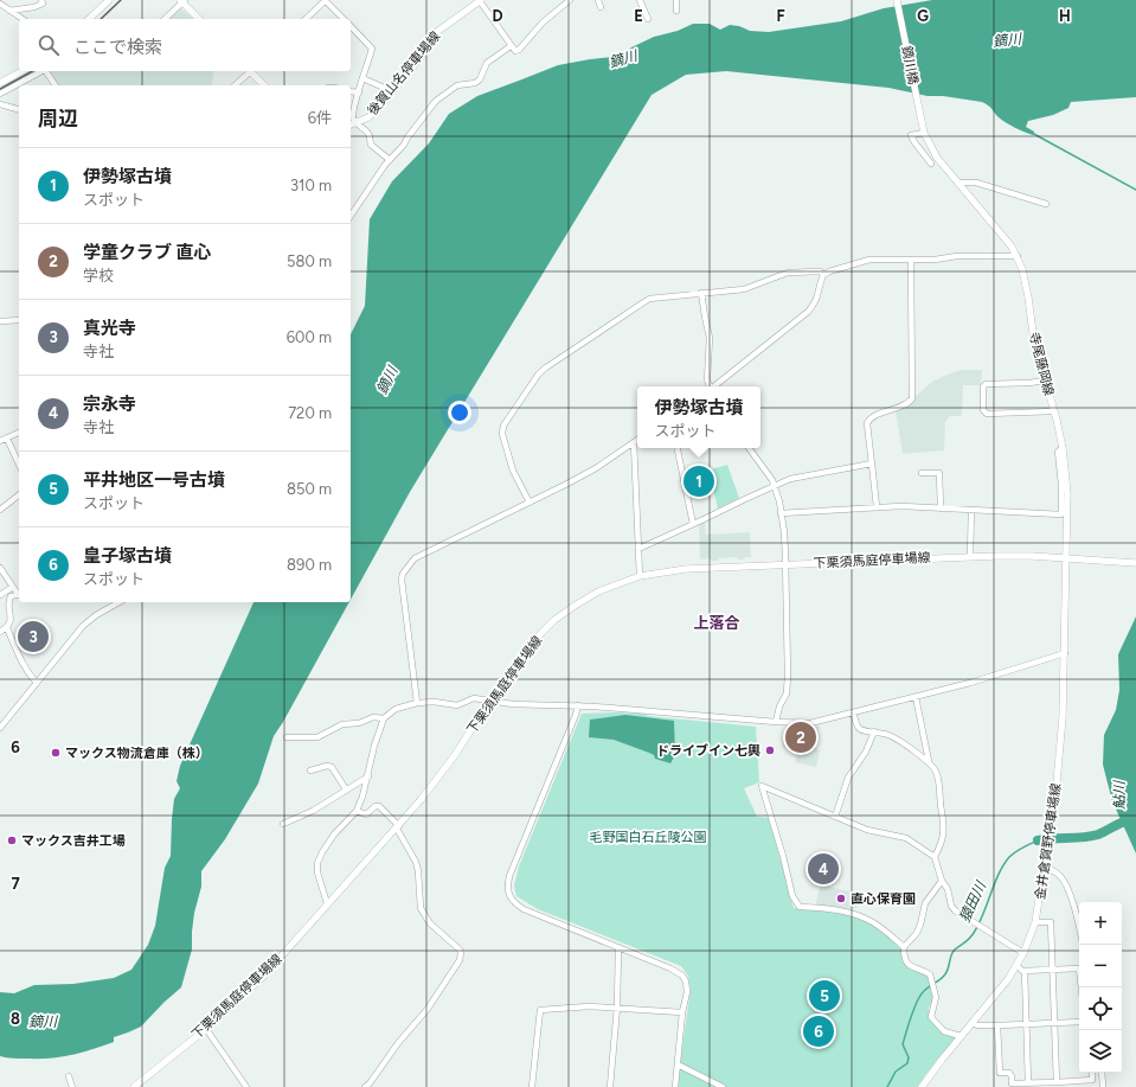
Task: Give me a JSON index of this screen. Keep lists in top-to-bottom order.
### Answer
{
  "streets": {
    "main road": [
      "鏑川橋",
      "後賀山名停車場線",
      "寺尾藤岡線",
      "下栗須馬庭停車場線",
      "金井倉賀野停車場線"
    ]
  },
  "crossings": [
    ["鏑川橋", "寺尾藤岡線"],
    ["寺尾藤岡線", "下栗須馬庭停車場線"],
    ["寺尾藤岡線", "金井倉賀野停車場線"],
    ["下栗須馬庭停車場線", "金井倉賀野停車場線"]
  ],
  "districts": ["上落合"],
  "water": ["鏑川", "鮎川", "猿田川"],
  "parks": ["毛野国白石丘陵公園"],
  "places": [
    "ドライブイン七輿",
    "マックス物流倉庫（株）",
    "マックス吉井工場",
    "直心保育園"
  ],
  "page": {
    "search": "ここで検索",
    "heading": ["周辺", "6件"],
    "list": [
      {
        "mark": "1",
        "name": "伊勢塚古墳",
        "note": "スポット",
        "value": "310 m"
      },
      {
        "mark": "2",
        "name": "学童クラブ 直心",
        "note": "学校",
        "value": "580 m"
      },
      {
        "mark": "3",
        "name": "真光寺",
        "note": "寺社",
        "value": "600 m"
      },
      {
        "mark": "4",
        "name": "宗永寺",
        "note": "寺社",
        "value": "720 m"
      },
      {
        "mark": "5",
        "name": "平井地区一号古墳",
        "note": "スポット",
        "value": "850 m"
      },
      {
        "mark": "6",
        "name": "皇子塚古墳",
        "note": "スポット",
        "value": "890 m"
      }
    ],
    "popup": ["伊勢塚古墳", "スポット"],
    "pins": [
      "1",
      "3",
      "2",
      "4",
      "5",
      "6"
    ],
    "map_buttons": ["+", "−"]
  },
  "grid": {
    "columns": [
      "D",
      "E",
      "F",
      "G",
      "H"
    ],
    "rows": ["6", "7", "8"]
  }
}
